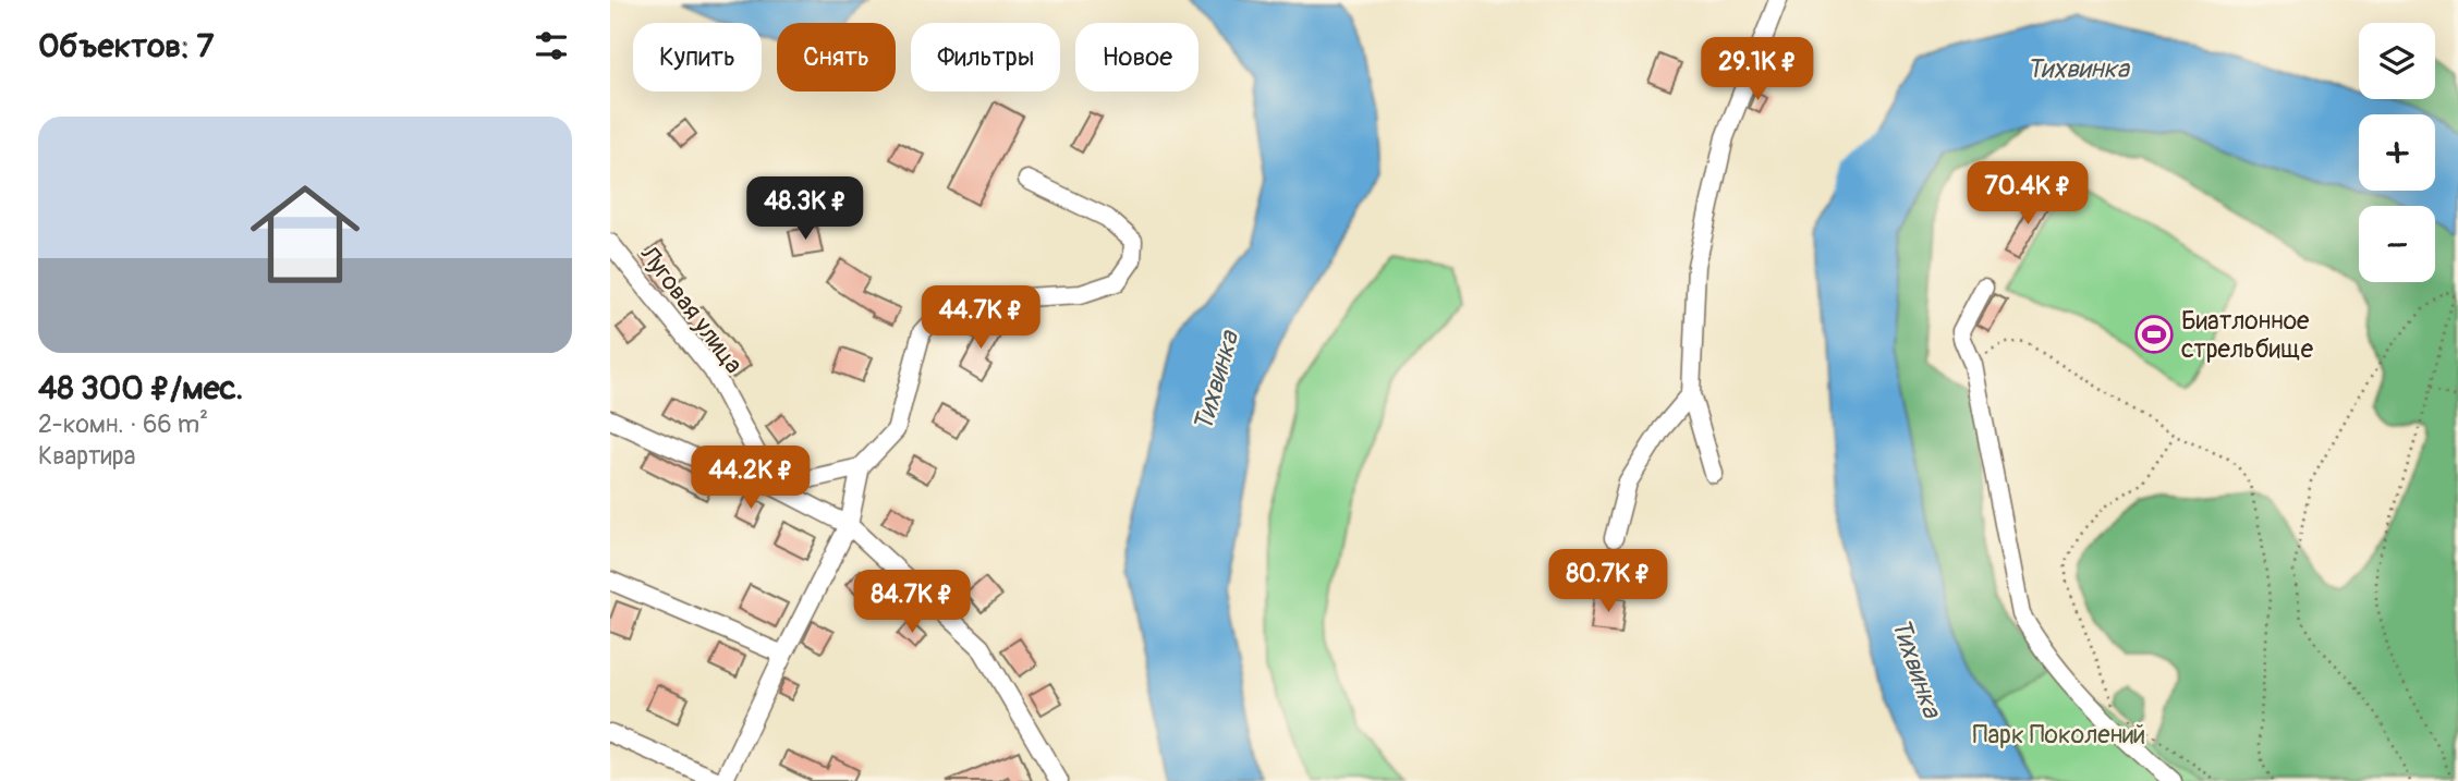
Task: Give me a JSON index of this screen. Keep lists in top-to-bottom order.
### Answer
{
  "streets": {
    "street": ["Луговая улица"]
  },
  "water": ["Тихвинка"],
  "parks": ["Парк Поколений"],
  "places": {
    "sports": ["Биатлонное стрельбище"]
  },
  "page": {
    "heading": "Объектов: 7",
    "map_buttons": ["+", "−"],
    "chip": [
      "Купить",
      "Снять",
      "Фильтры",
      "Новое"
    ],
    "price": [
      "29.1K ₽",
      "70.4K ₽",
      "48.3K ₽",
      "44.7K ₽",
      "44.2K ₽",
      "80.7K ₽",
      "84.7K ₽"
    ],
    "list": [
      {
        "name": "48 300 ₽/мес.",
        "note": "2-комн. · 66 m² · Квартира"
      }
    ]
  }
}
